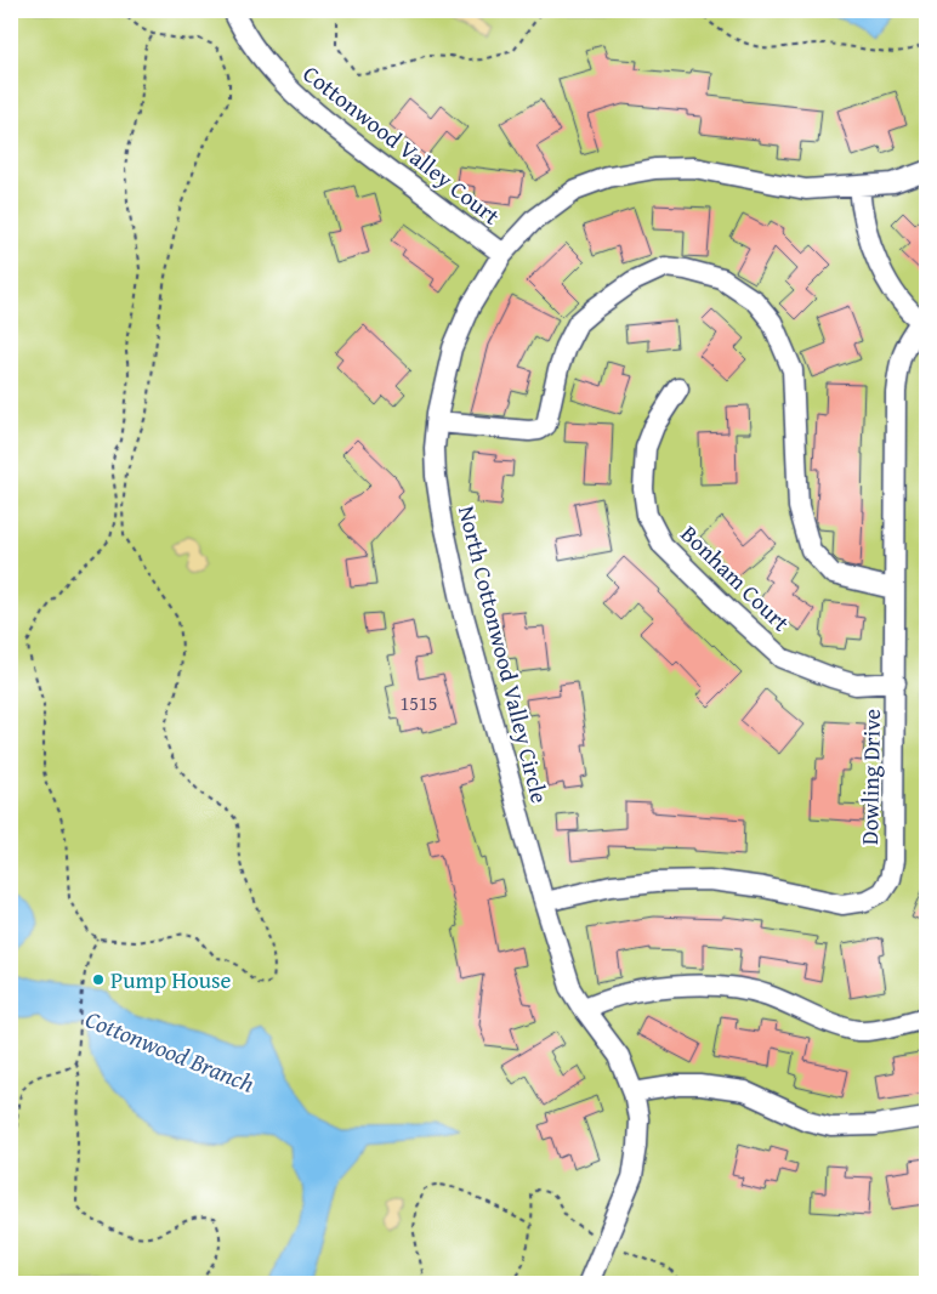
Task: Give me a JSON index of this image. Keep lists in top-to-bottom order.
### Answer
{
  "streets": {
    "street": [
      "Cottonwood Valley Court",
      "Bonham Court",
      "North Cottonwood Valley Circle",
      "Dowling Drive"
    ]
  },
  "crossings": [
    ["Cottonwood Valley Court", "North Cottonwood Valley Circle"],
    ["Bonham Court", "Dowling Drive"],
    ["North Cottonwood Valley Circle", "Dowling Drive"]
  ],
  "water": ["Cottonwood Branch"],
  "places": ["Pump House"],
  "house_numbers": ["1515"]
}
